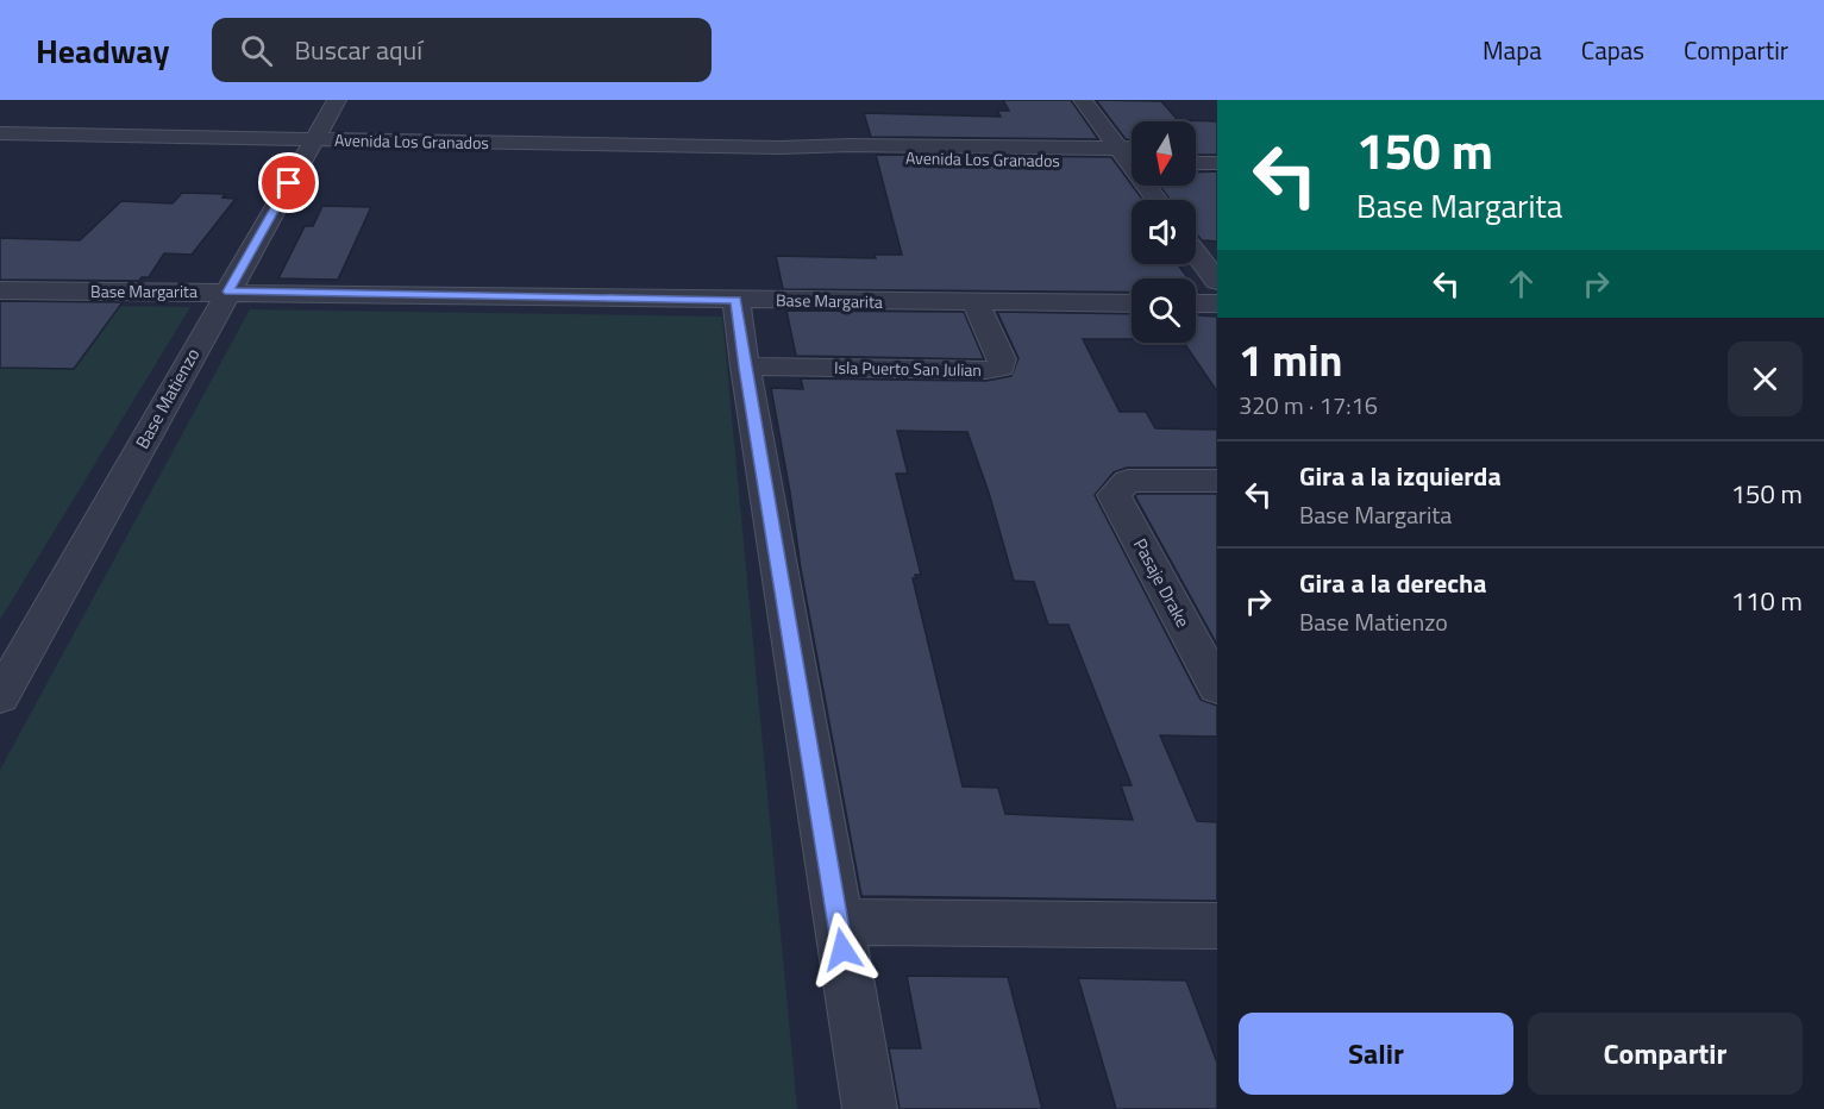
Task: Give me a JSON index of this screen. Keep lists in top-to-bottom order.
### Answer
{
  "streets": {
    "street": [
      "Avenida Los Granados",
      "Base Margarita",
      "Isla Puerto San Julian",
      "Base Matienzo",
      "Pasaje Drake"
    ]
  },
  "crossings": [
    ["Avenida Los Granados", "Base Matienzo"],
    ["Base Margarita", "Isla Puerto San Julian"],
    ["Base Margarita", "Base Matienzo"]
  ],
  "north": "bottom",
  "page": {
    "header": "Headway",
    "search": "Buscar aquí",
    "nav": ["Mapa", "Capas", "Compartir"],
    "turn": ["150 m", "Base Margarita"],
    "heading": ["1 min", "320 m · 17:16"],
    "list": [
      {
        "name": "Gira a la izquierda",
        "note": "Base Margarita",
        "value": "150 m"
      },
      {
        "name": "Gira a la derecha",
        "note": "Base Matienzo",
        "value": "110 m"
      }
    ],
    "buttons": ["Salir", "Compartir"]
  }
}
